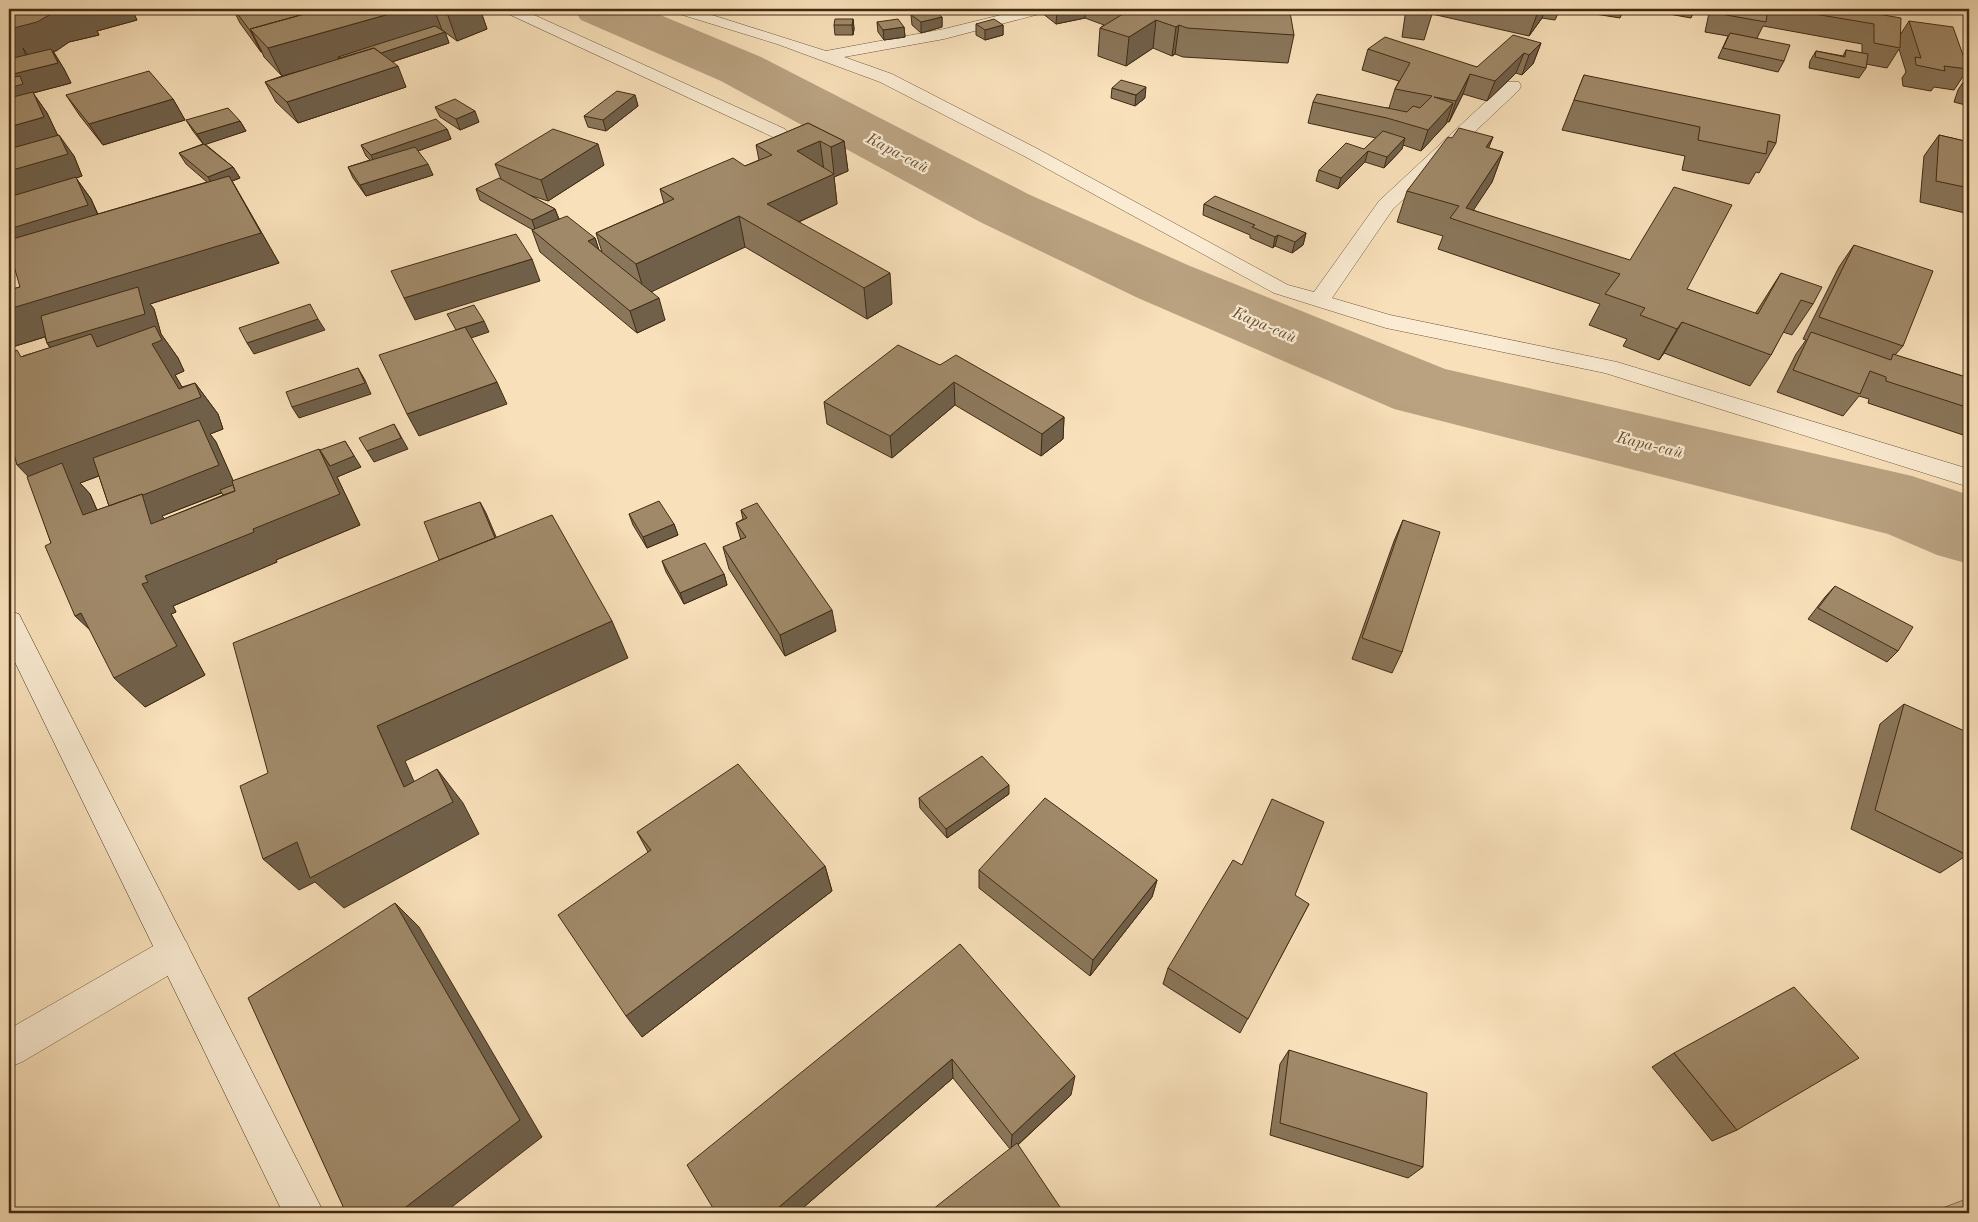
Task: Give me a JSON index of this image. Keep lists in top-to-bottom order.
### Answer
{
  "water": ["Кара-сай"]
}
